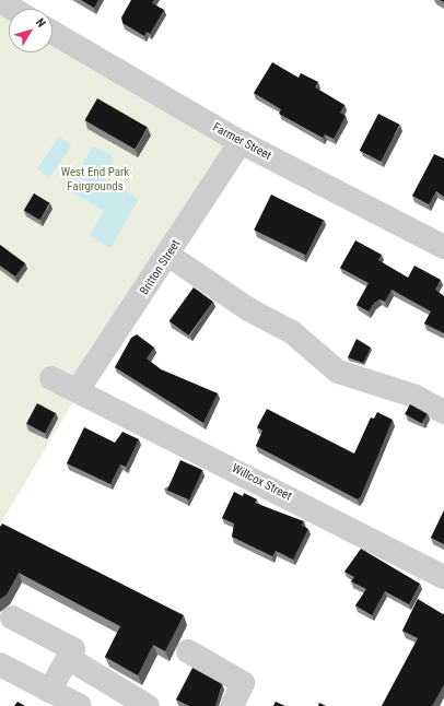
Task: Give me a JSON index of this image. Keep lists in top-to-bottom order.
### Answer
{
  "streets": {
    "street": ["Farmer Street", "Britton Street", "Willcox Street"]
  },
  "crossings": [
    ["Farmer Street", "Britton Street"],
    ["Britton Street", "Willcox Street"]
  ],
  "parks": ["West End Park Fairgrounds"],
  "north": "top right"
}
